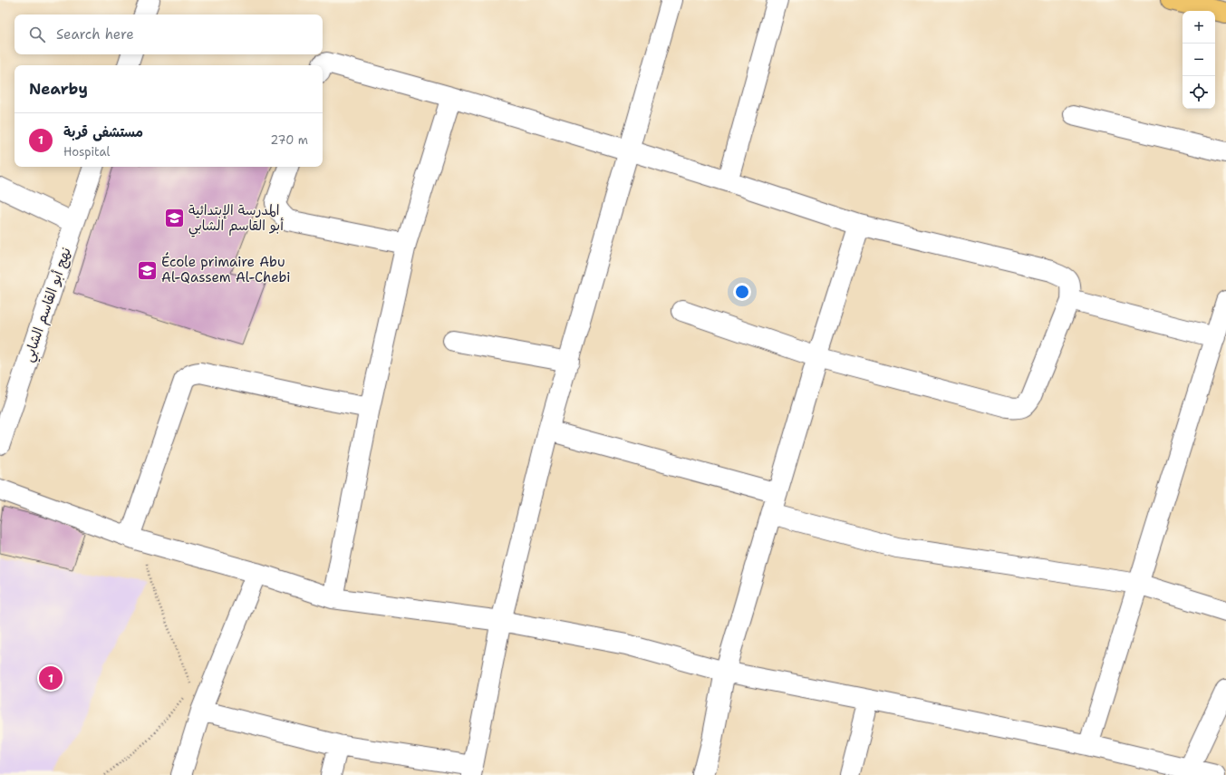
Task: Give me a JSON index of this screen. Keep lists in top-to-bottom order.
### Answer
{
  "streets": {
    "street": ["نهج أبو القاسم الشابي"]
  },
  "places": {
    "school or university": ["المدرسة الإبتدائية أبو القاسم الشابي", "École primaire Abu Al-Qassem Al-Chebi"]
  },
  "page": {
    "map_buttons": ["+", "−"],
    "search": "Search here",
    "heading": "Nearby",
    "list": [
      {
        "mark": "1",
        "name": "مستشفى قربة",
        "note": "Hospital",
        "value": "270 m"
      }
    ],
    "pins": "1"
  }
}
